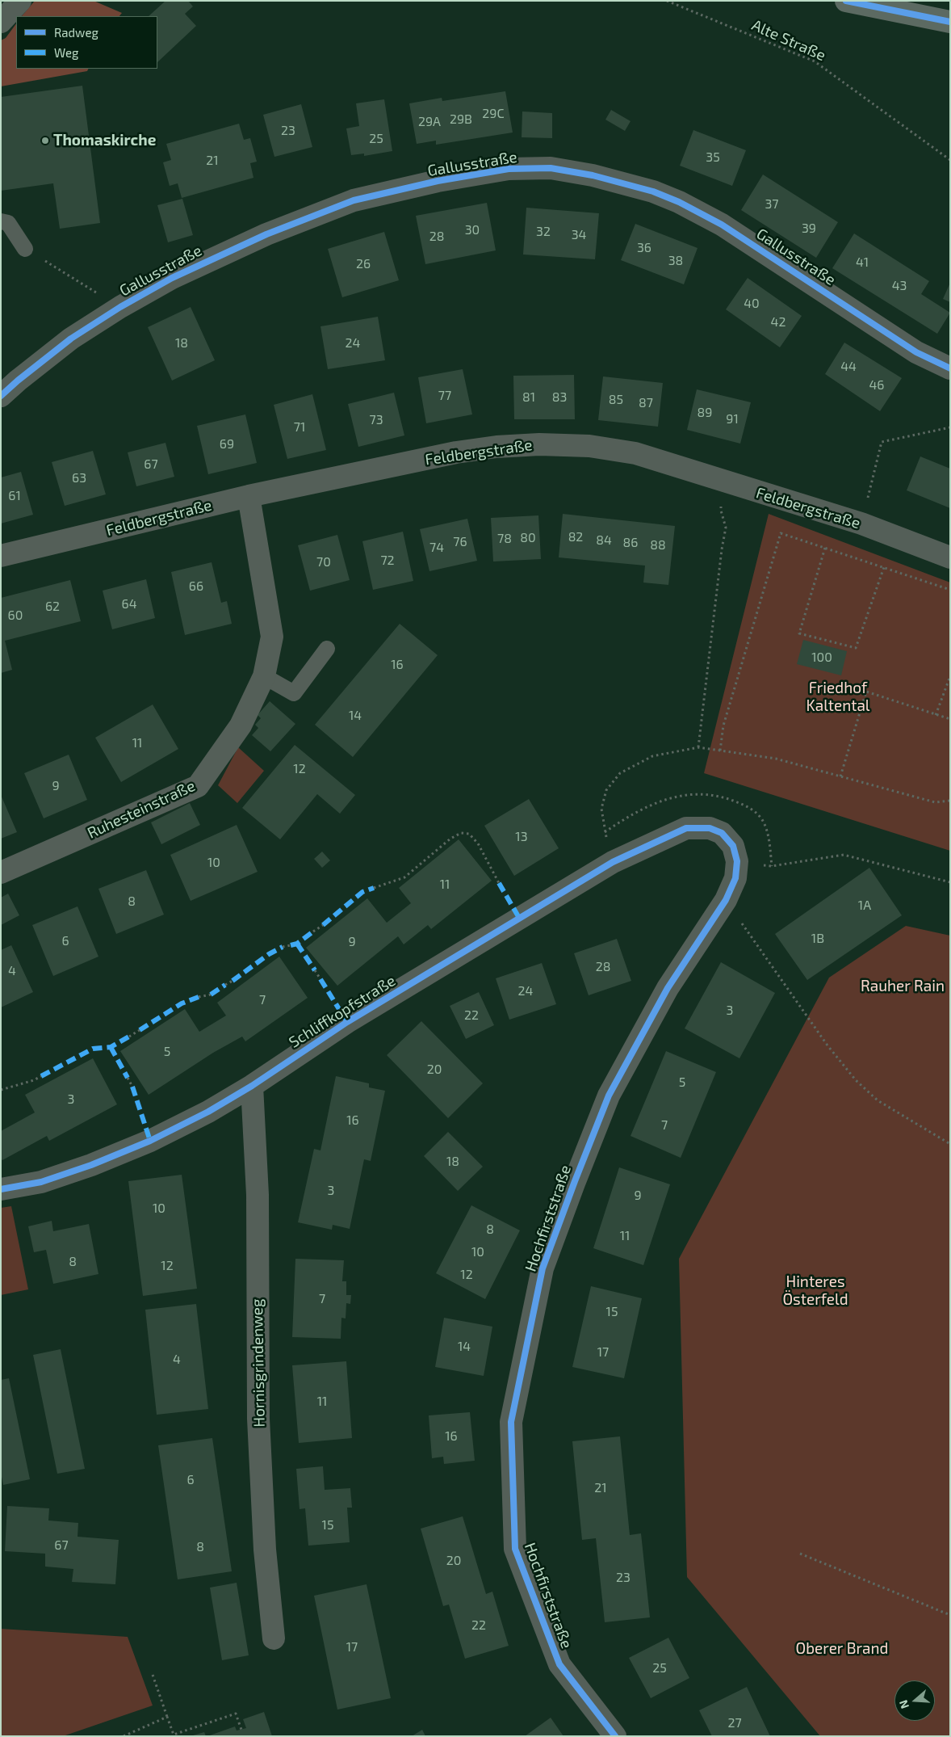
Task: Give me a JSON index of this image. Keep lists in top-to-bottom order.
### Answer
{
  "streets": {
    "street": [
      "Gallusstraße",
      "Feldbergstraße",
      "Ruhesteinstraße",
      "Schliffkopfstraße",
      "Hochfirststraße",
      "Hornisgrindenweg"
    ],
    "path": ["Alte Straße"]
  },
  "crossings": [
    ["Feldbergstraße", "Ruhesteinstraße"],
    ["Schliffkopfstraße", "Hochfirststraße"],
    ["Schliffkopfstraße", "Hornisgrindenweg"]
  ],
  "parks": [
    "Friedhof Kaltental",
    "Rauher Rain",
    "Hinteres Österfeld",
    "Oberer Brand"
  ],
  "places": ["Thomaskirche"],
  "house_numbers": [
    "29C",
    "29B",
    "29A",
    "23",
    "25",
    "35",
    "21",
    "37",
    "39",
    "30",
    "32",
    "34",
    "28",
    "36",
    "38",
    "41",
    "26",
    "43",
    "40",
    "42",
    "18",
    "24",
    "44",
    "46",
    "77",
    "81",
    "83",
    "85",
    "87",
    "89",
    "91",
    "73",
    "71",
    "69",
    "67",
    "63",
    "61",
    "82",
    "80",
    "78",
    "84",
    "76",
    "86",
    "88",
    "74",
    "72",
    "70",
    "66",
    "64",
    "62",
    "60",
    "100",
    "16",
    "14",
    "11",
    "12",
    "9",
    "13",
    "10",
    "11",
    "8",
    "1A",
    "1B",
    "6",
    "9",
    "28",
    "4",
    "24",
    "7",
    "3",
    "22",
    "5",
    "20",
    "5",
    "3",
    "16",
    "7",
    "18",
    "3",
    "9",
    "10",
    "8",
    "11",
    "10",
    "8",
    "12",
    "12",
    "7",
    "15",
    "14",
    "17",
    "4",
    "11",
    "16",
    "6",
    "21",
    "15",
    "67",
    "8",
    "20",
    "23",
    "22",
    "17",
    "25",
    "27"
  ],
  "legend": ["Radweg", "Weg"],
  "north": "left"
}
